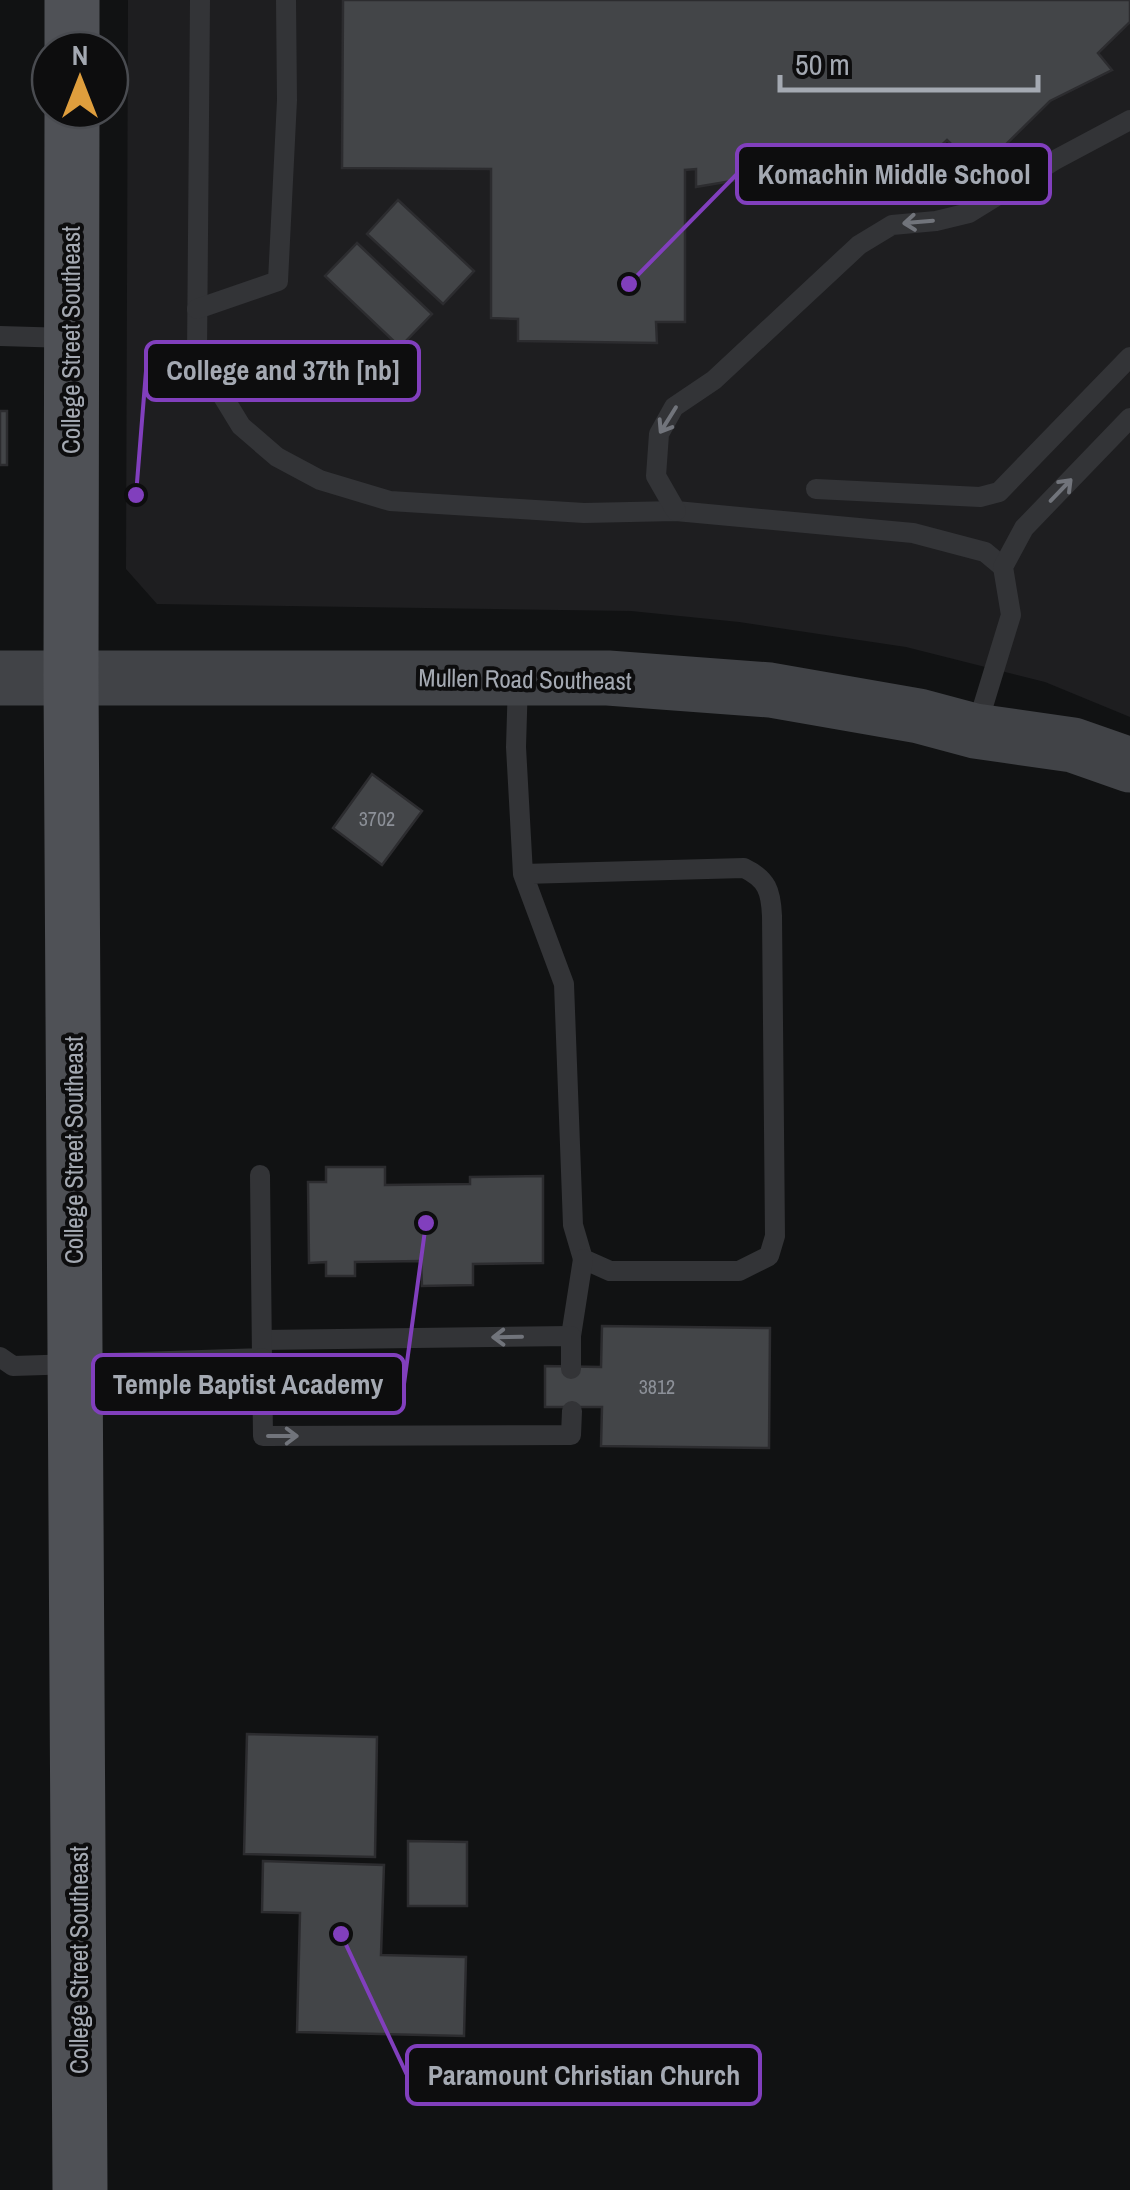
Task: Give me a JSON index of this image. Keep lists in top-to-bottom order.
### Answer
{
  "streets": {
    "main road": ["College Street Southeast"],
    "street": ["Mullen Road Southeast"]
  },
  "crossings": [
    ["College Street Southeast", "Mullen Road Southeast"]
  ],
  "places": [
    "Komachin Middle School",
    "College and 37th [nb]",
    "Temple Baptist Academy",
    "Paramount Christian Church"
  ],
  "house_numbers": ["3702", "3812"],
  "scale_bar": "50 m",
  "north": "top"
}
